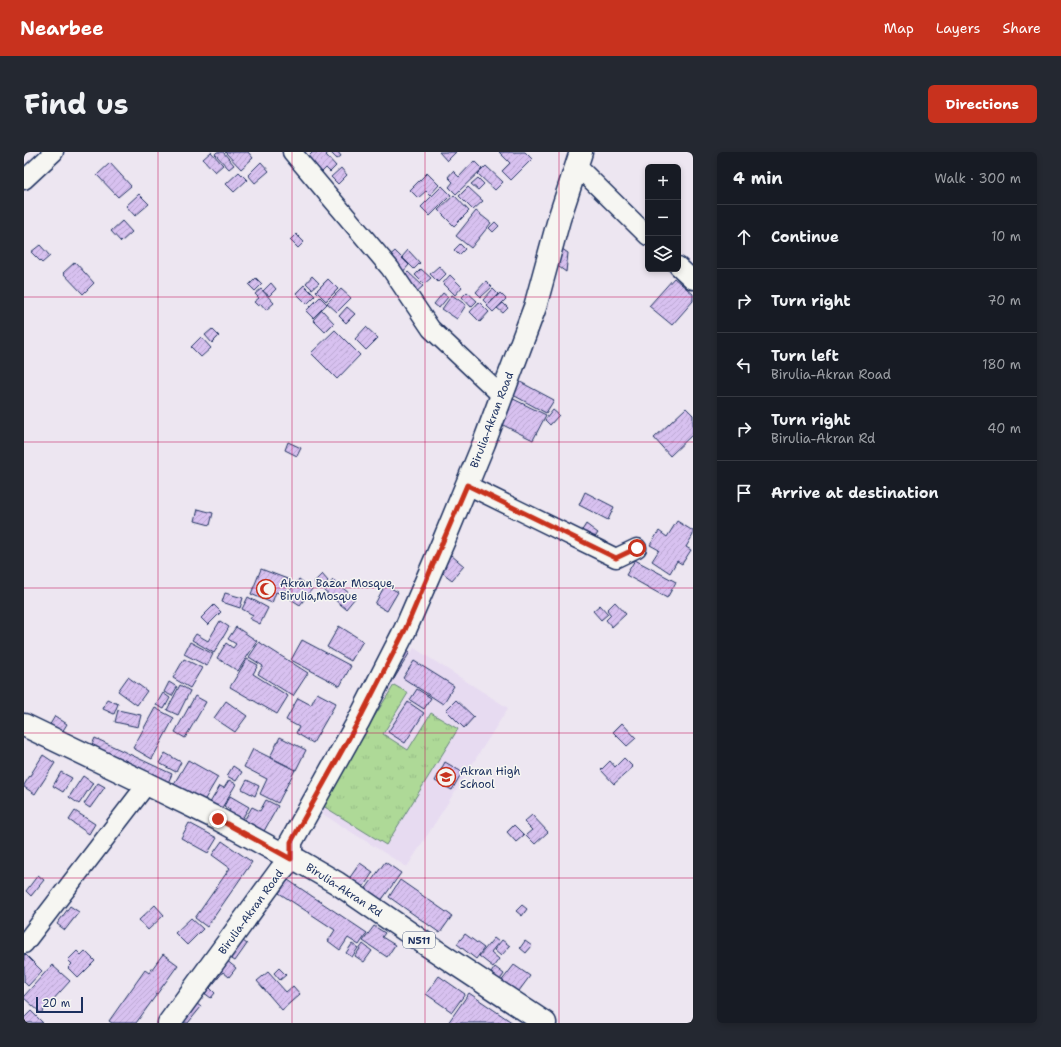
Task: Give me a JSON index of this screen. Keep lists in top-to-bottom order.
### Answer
{
  "streets": {
    "main road": ["Birulia-Akran Road", "Birulia-Akran Rd", "N511"]
  },
  "crossings": [
    ["Birulia-Akran Road", "Birulia-Akran Rd"]
  ],
  "places": {
    "mosque": ["Akran Bazar Mosque, Birulia,Mosque"],
    "school or university": ["Akran High School"]
  },
  "scale_bar": "20 m",
  "page": {
    "header": "Nearbee",
    "nav": ["Map", "Layers", "Share"],
    "title": "Find us",
    "buttons": "Directions",
    "heading": ["4 min", "Walk · 300 m"],
    "map_buttons": ["+", "−"],
    "list": [
      ["Continue", "10 m"],
      ["Turn right", "70 m"],
      ["Turn left", "Birulia-Akran Road", "180 m"],
      ["Turn right", "Birulia-Akran Rd", "40 m"],
      "Arrive at destination"
    ],
    "scale": "20 m"
  }
}
